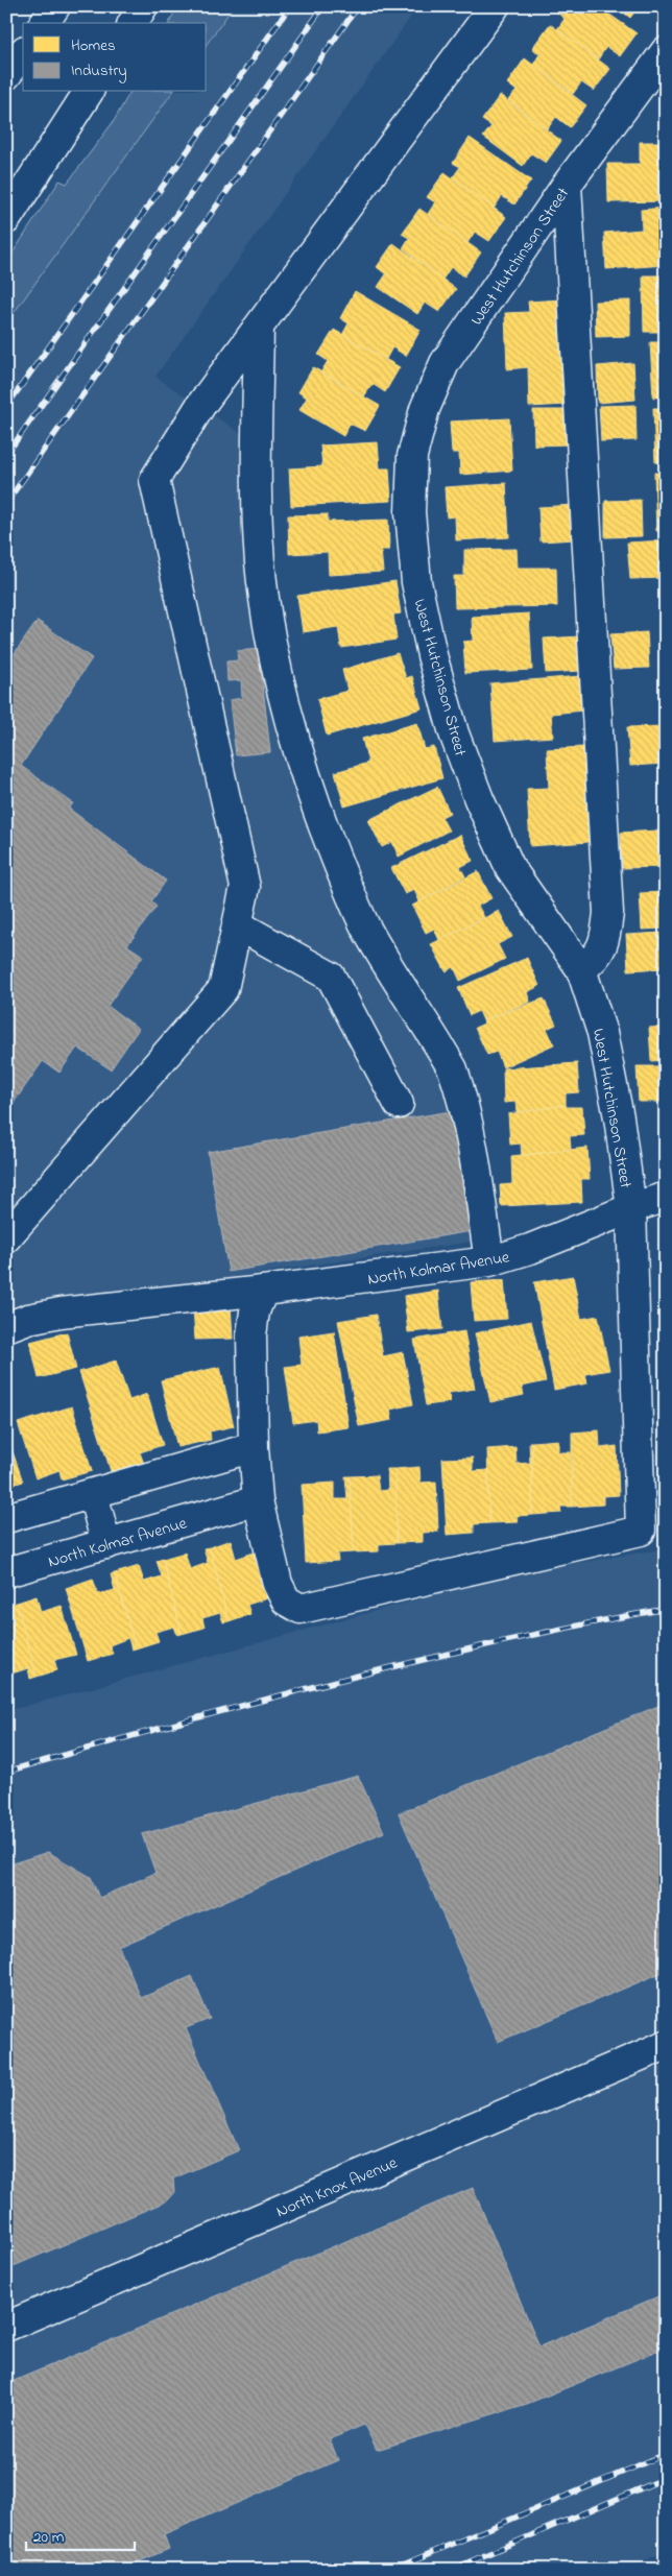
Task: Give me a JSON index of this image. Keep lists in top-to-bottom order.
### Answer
{
  "streets": {
    "main road": ["West Hutchinson Street", "North Kolmar Avenue", "North Knox Avenue"]
  },
  "crossings": [
    ["West Hutchinson Street", "North Kolmar Avenue"]
  ],
  "legend": ["Homes", "Industry"],
  "scale_bar": "20 m"
}
